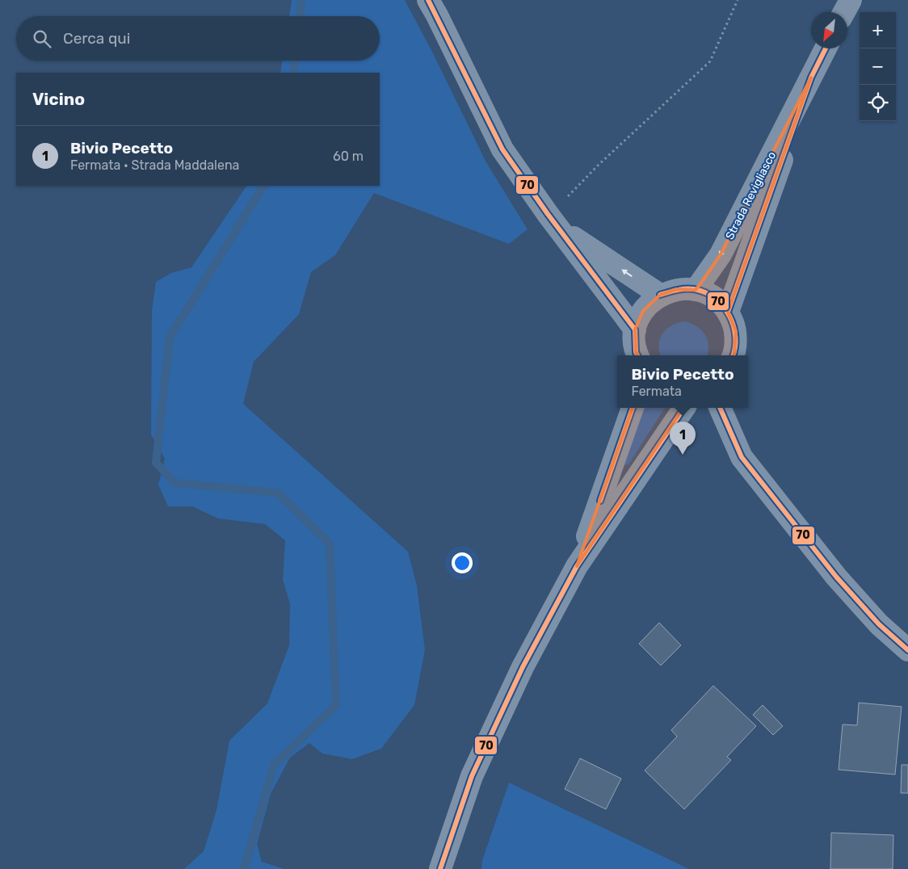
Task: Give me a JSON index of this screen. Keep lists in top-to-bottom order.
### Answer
{
  "streets": {
    "street": ["Strada Revigliasco"]
  },
  "lines": ["transit line 70"],
  "north": "bottom left",
  "page": {
    "map_buttons": ["+", "−"],
    "search": "Cerca qui",
    "heading": "Vicino",
    "list": [
      {
        "mark": "1",
        "name": "Bivio Pecetto",
        "note": "Fermata · Strada Maddalena",
        "value": "60 m"
      }
    ],
    "popup": ["Bivio Pecetto", "Fermata"],
    "pins": "1"
  }
}
